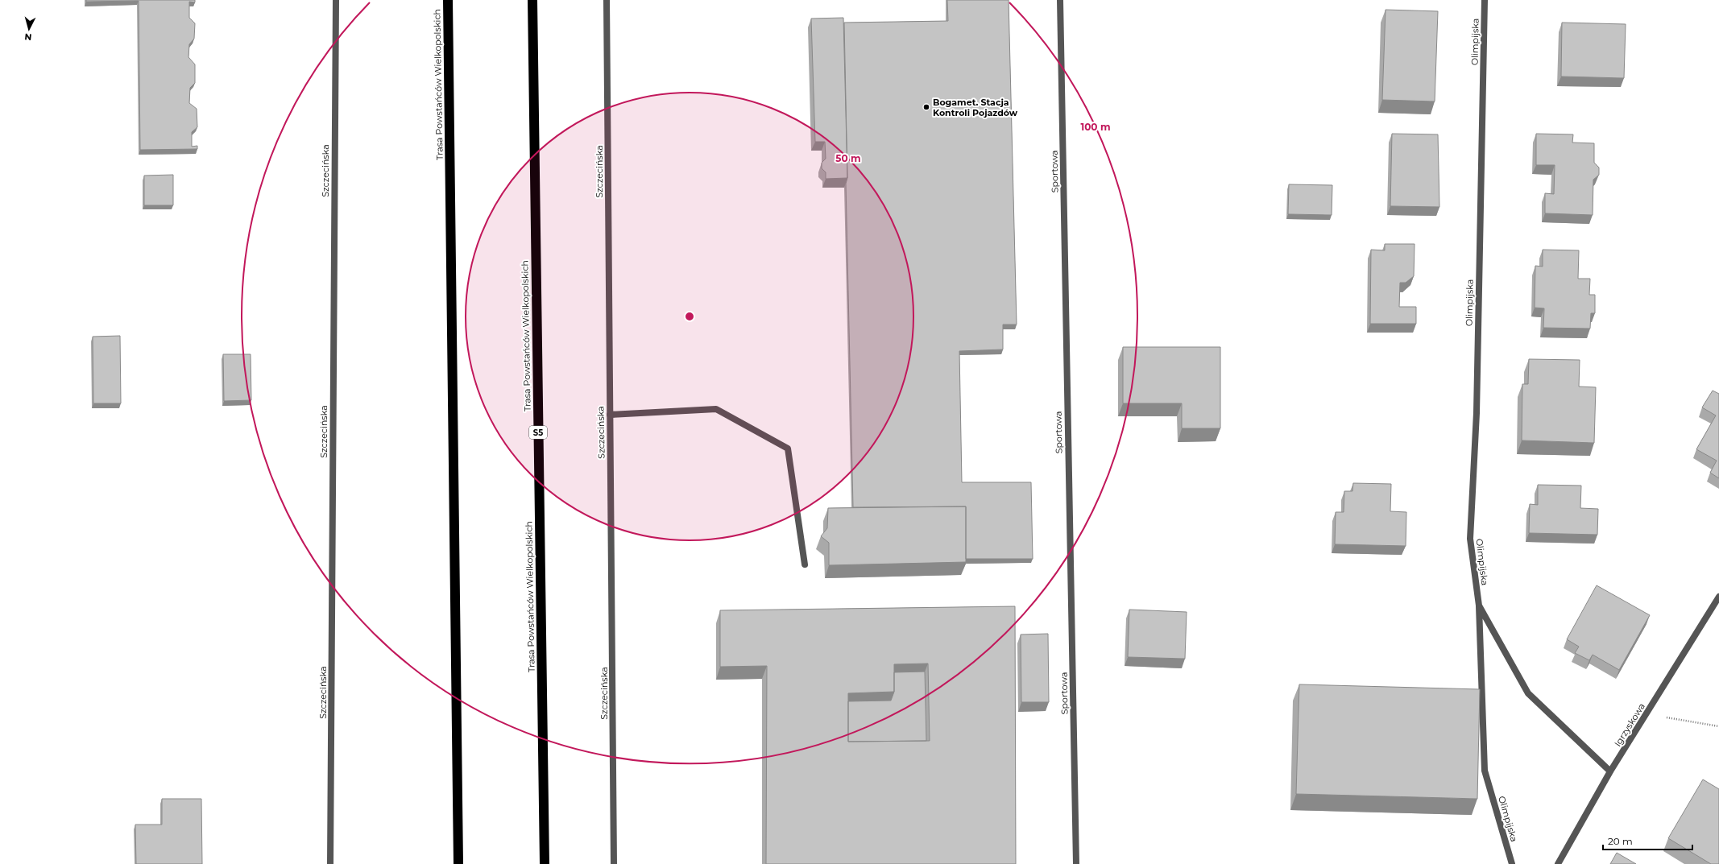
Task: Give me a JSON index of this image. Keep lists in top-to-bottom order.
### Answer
{
  "streets": {
    "highway": ["Trasa Powstańców Wielkopolskich", "S5"],
    "street": [
      "Olimpijska",
      "Szczecińska",
      "Sportowa",
      "Igrzyskowa"
    ]
  },
  "crossings": [
    ["Olimpijska", "Igrzyskowa"]
  ],
  "places": ["Bogamet. Stacja Kontroli Pojazdów"],
  "scale_bar": "20 m",
  "north": "bottom",
  "rings": ["100 m", "50 m"]
}
